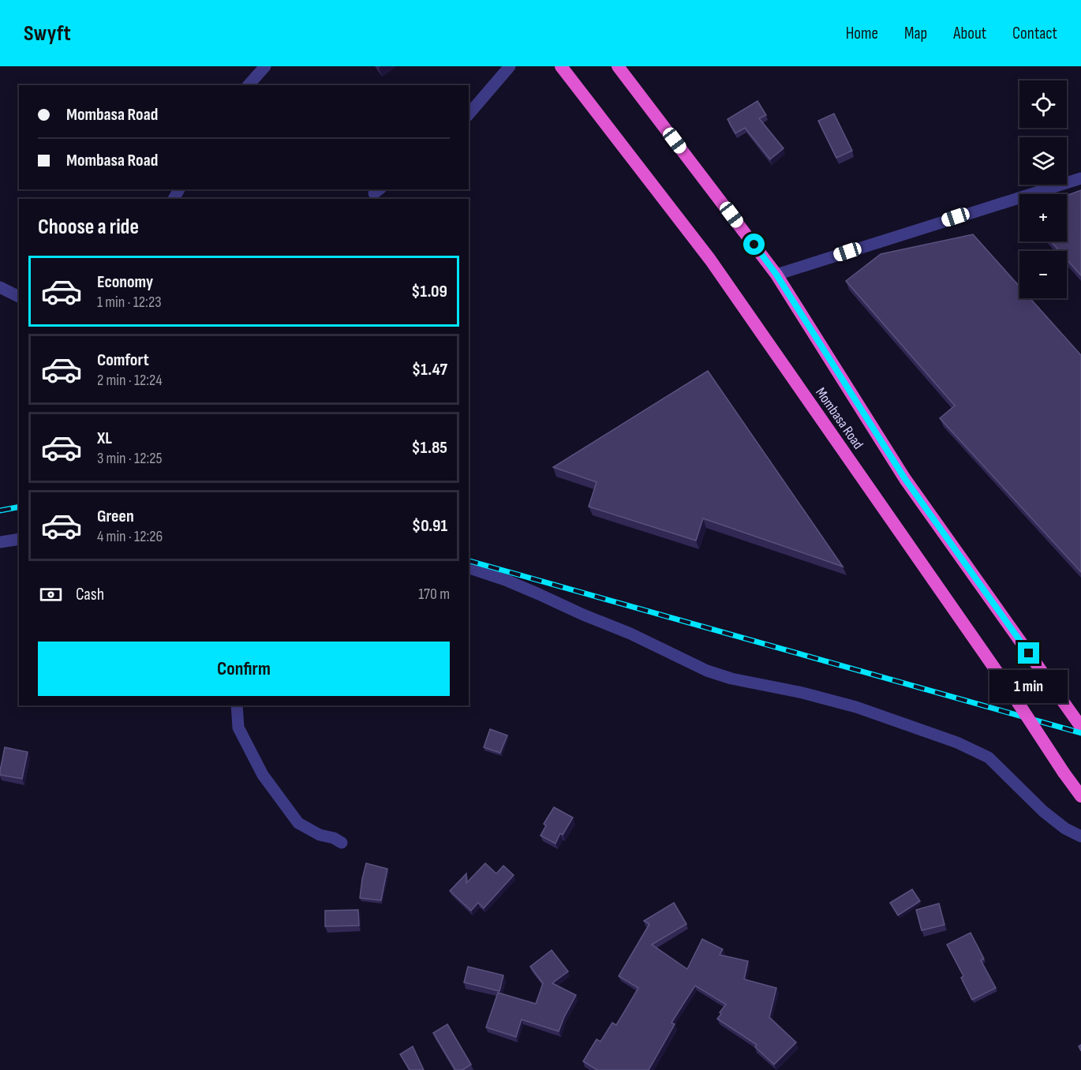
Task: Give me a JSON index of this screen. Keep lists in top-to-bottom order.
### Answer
{
  "streets": {
    "highway": ["Mombasa Road"]
  },
  "page": {
    "header": "Swyft",
    "nav": [
      "Home",
      "Map",
      "About",
      "Contact"
    ],
    "map_buttons": ["+", "−"],
    "banner": ["Mombasa Road", "Mombasa Road"],
    "heading": "Choose a ride",
    "list": [
      {
        "name": "Economy",
        "note": "1 min · 12:23",
        "value": "$1.09"
      },
      {
        "name": "Comfort",
        "note": "2 min · 12:24",
        "value": "$1.47"
      },
      {
        "name": "XL",
        "note": "3 min · 12:25",
        "value": "$1.85"
      },
      {
        "name": "Green",
        "note": "4 min · 12:26",
        "value": "$0.91"
      }
    ],
    "pay": ["Cash", "170 m"],
    "buttons": "Confirm",
    "bubble": "1 min"
  }
}
